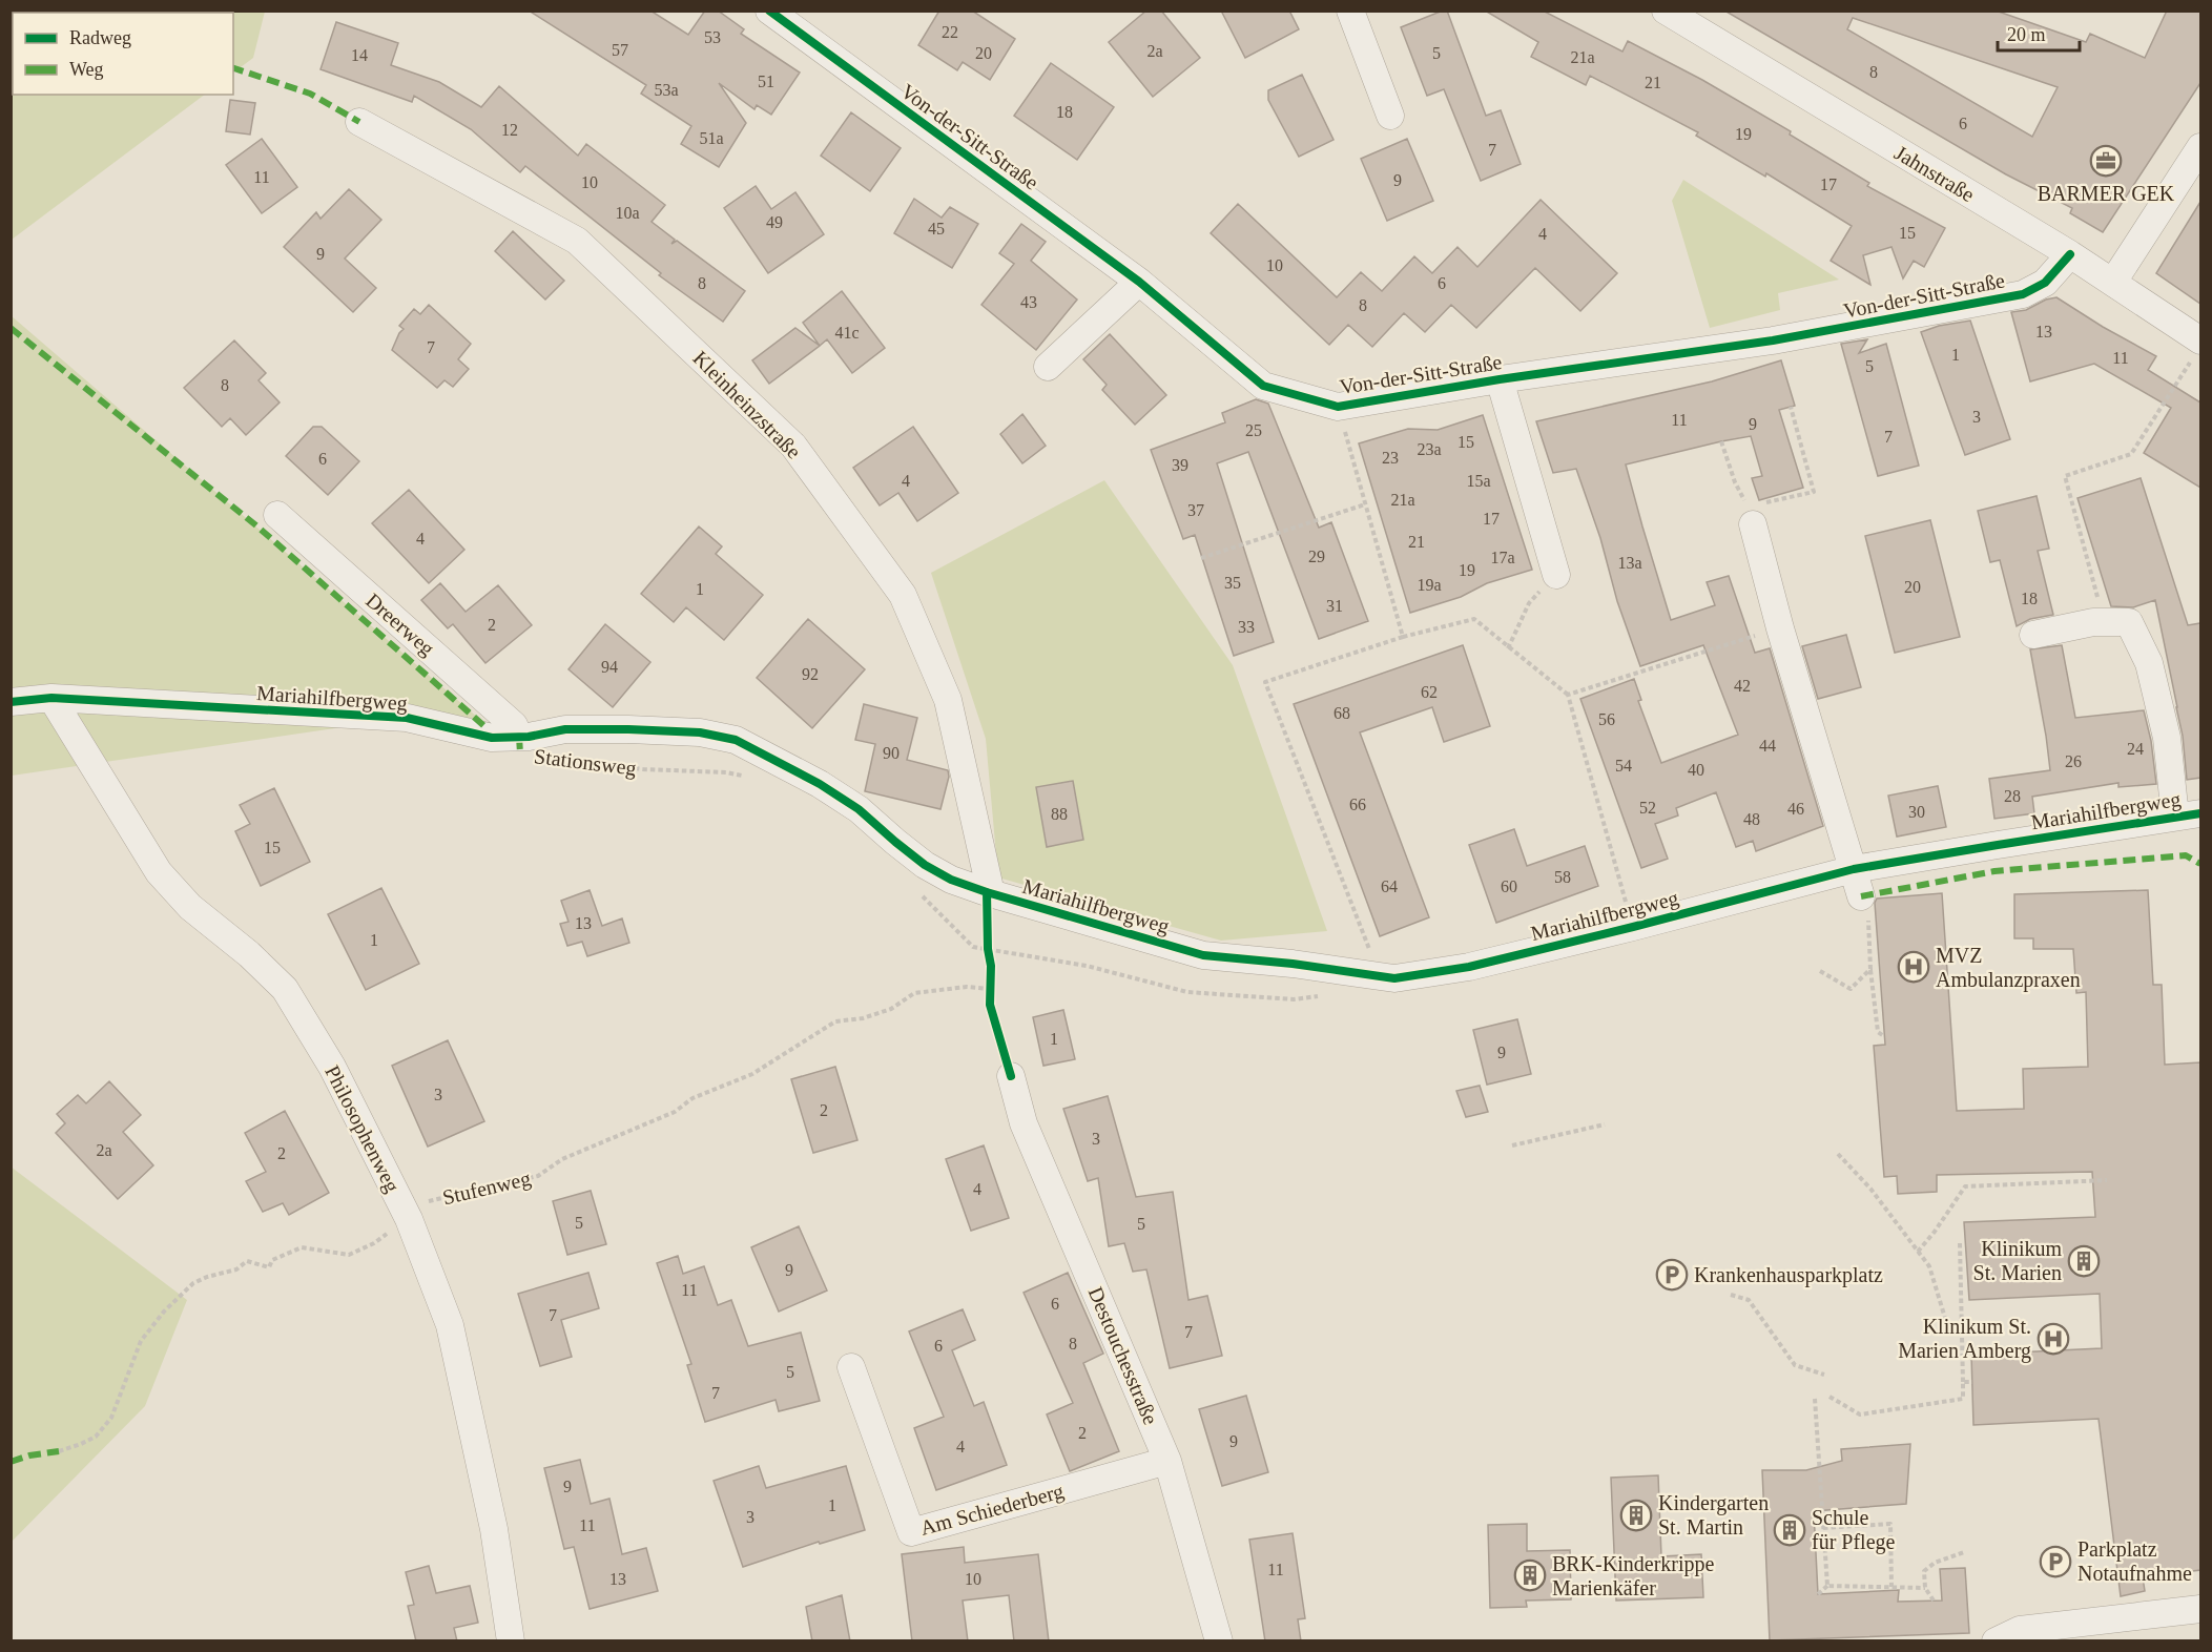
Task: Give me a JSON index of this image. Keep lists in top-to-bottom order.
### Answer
{
  "streets": {
    "street": [
      "Von-der-Sitt-Straße",
      "Jahnstraße",
      "Kleinheinzstraße",
      "Dreerweg",
      "Mariahilfbergweg",
      "Philosophenweg",
      "Destouchesstraße",
      "Am Schiederberg"
    ],
    "path": ["Stufenweg"],
    "cycle path": ["Stationsweg"]
  },
  "crossings": [
    ["Von-der-Sitt-Straße", "Jahnstraße"],
    ["Kleinheinzstraße", "Mariahilfbergweg"],
    ["Dreerweg", "Mariahilfbergweg"],
    ["Mariahilfbergweg", "Philosophenweg"],
    ["Philosophenweg", "Stufenweg"],
    ["Destouchesstraße", "Am Schiederberg"]
  ],
  "places": {
    "office": ["BARMER GEK"],
    "hospital": ["MVZ Ambulanzpraxen", "Klinikum St. Marien Amberg"],
    "building": [
      "Klinikum St. Marien",
      "Kindergarten St. Martin",
      "Schule für Pflege",
      "BRK-Kinderkrippe Marienkäfer"
    ],
    "parking": ["Krankenhausparkplatz", "Parkplatz Notaufnahme"]
  },
  "house_numbers": [
    "22",
    "53",
    "57",
    "2a",
    "20",
    "5",
    "14",
    "21a",
    "8",
    "51",
    "21",
    "53a",
    "18",
    "6",
    "12",
    "19",
    "51a",
    "7",
    "11",
    "9",
    "10",
    "17",
    "10a",
    "49",
    "45",
    "15",
    "4",
    "9",
    "10",
    "8",
    "6",
    "43",
    "8",
    "13",
    "41c",
    "7",
    "1",
    "11",
    "5",
    "8",
    "3",
    "11",
    "9",
    "25",
    "7",
    "15",
    "23a",
    "23",
    "6",
    "39",
    "4",
    "15a",
    "21a",
    "37",
    "17",
    "4",
    "21",
    "29",
    "17a",
    "13a",
    "19",
    "35",
    "19a",
    "20",
    "1",
    "18",
    "31",
    "2",
    "33",
    "94",
    "92",
    "42",
    "62",
    "68",
    "56",
    "44",
    "24",
    "90",
    "26",
    "54",
    "40",
    "28",
    "66",
    "52",
    "46",
    "30",
    "88",
    "48",
    "15",
    "58",
    "64",
    "60",
    "13",
    "1",
    "1",
    "9",
    "3",
    "2",
    "3",
    "2a",
    "2",
    "4",
    "5",
    "5",
    "9",
    "11",
    "6",
    "7",
    "7",
    "8",
    "6",
    "5",
    "7",
    "2",
    "9",
    "4",
    "9",
    "1",
    "3",
    "11",
    "11",
    "13",
    "10"
  ],
  "legend": ["Radweg", "Weg"],
  "scale_bar": "20 m"
}
